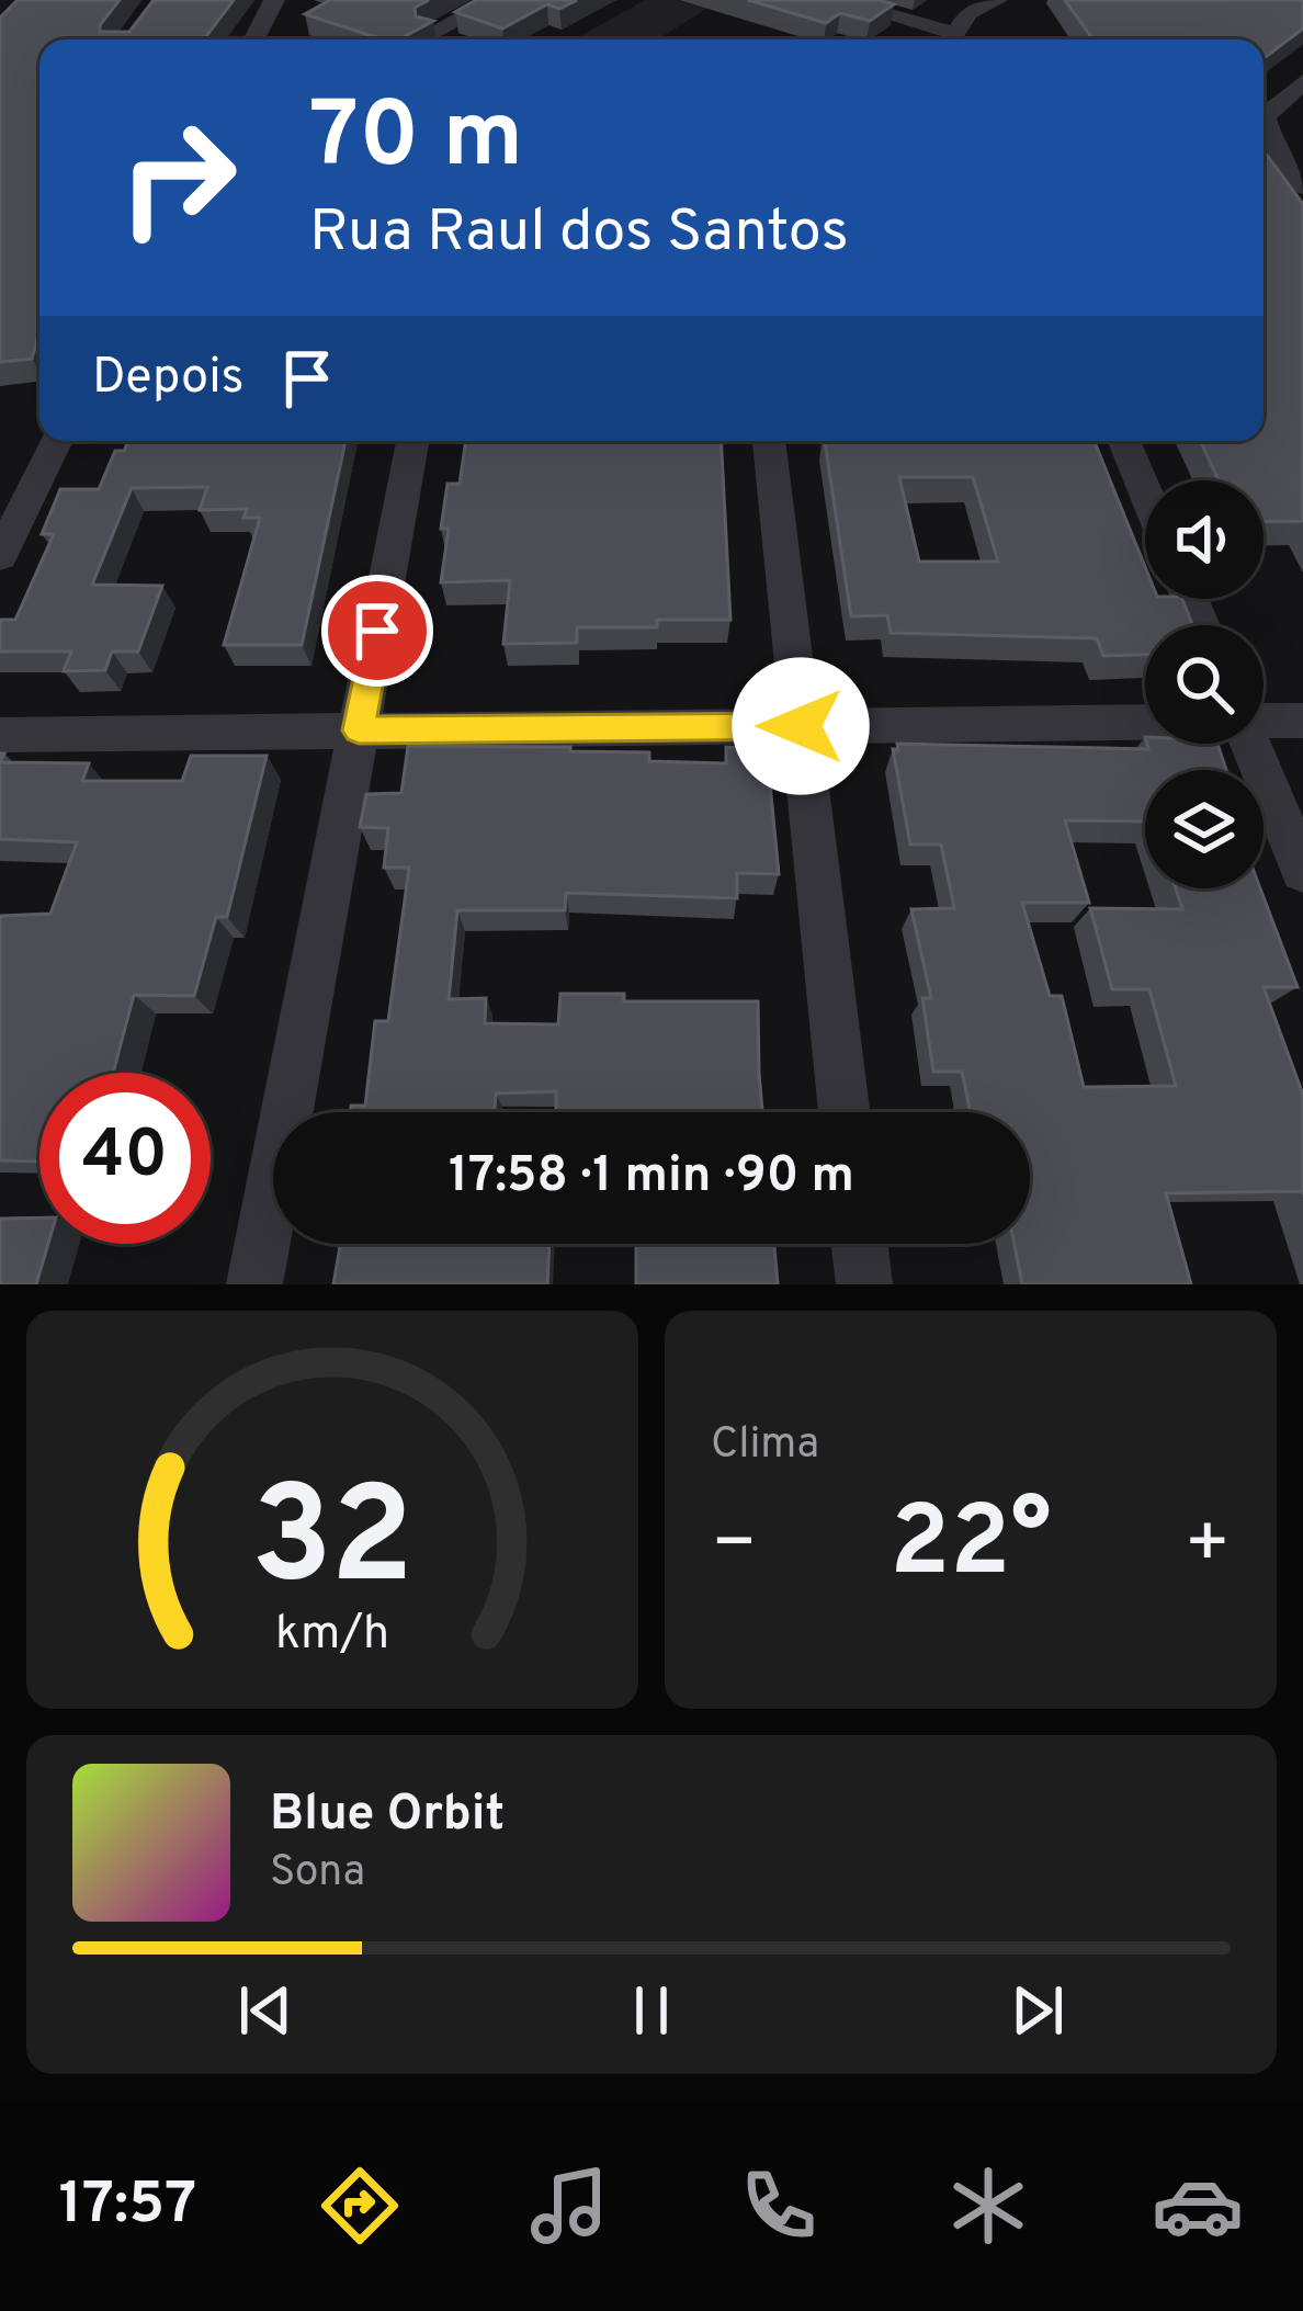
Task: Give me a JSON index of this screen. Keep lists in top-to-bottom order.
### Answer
{
  "page": {
    "turn": ["70 m", "Rua Raul dos Santos"],
    "then": "Depois",
    "limit": "40",
    "trip": "17:58 · 1 min · 90 m",
    "tile": "Clima",
    "heat": ["−", "22°", "+"],
    "song": ["Blue Orbit", "Sona"],
    "tabs": "17:57",
    "gauge": ["32", "km/h"]
  }
}
